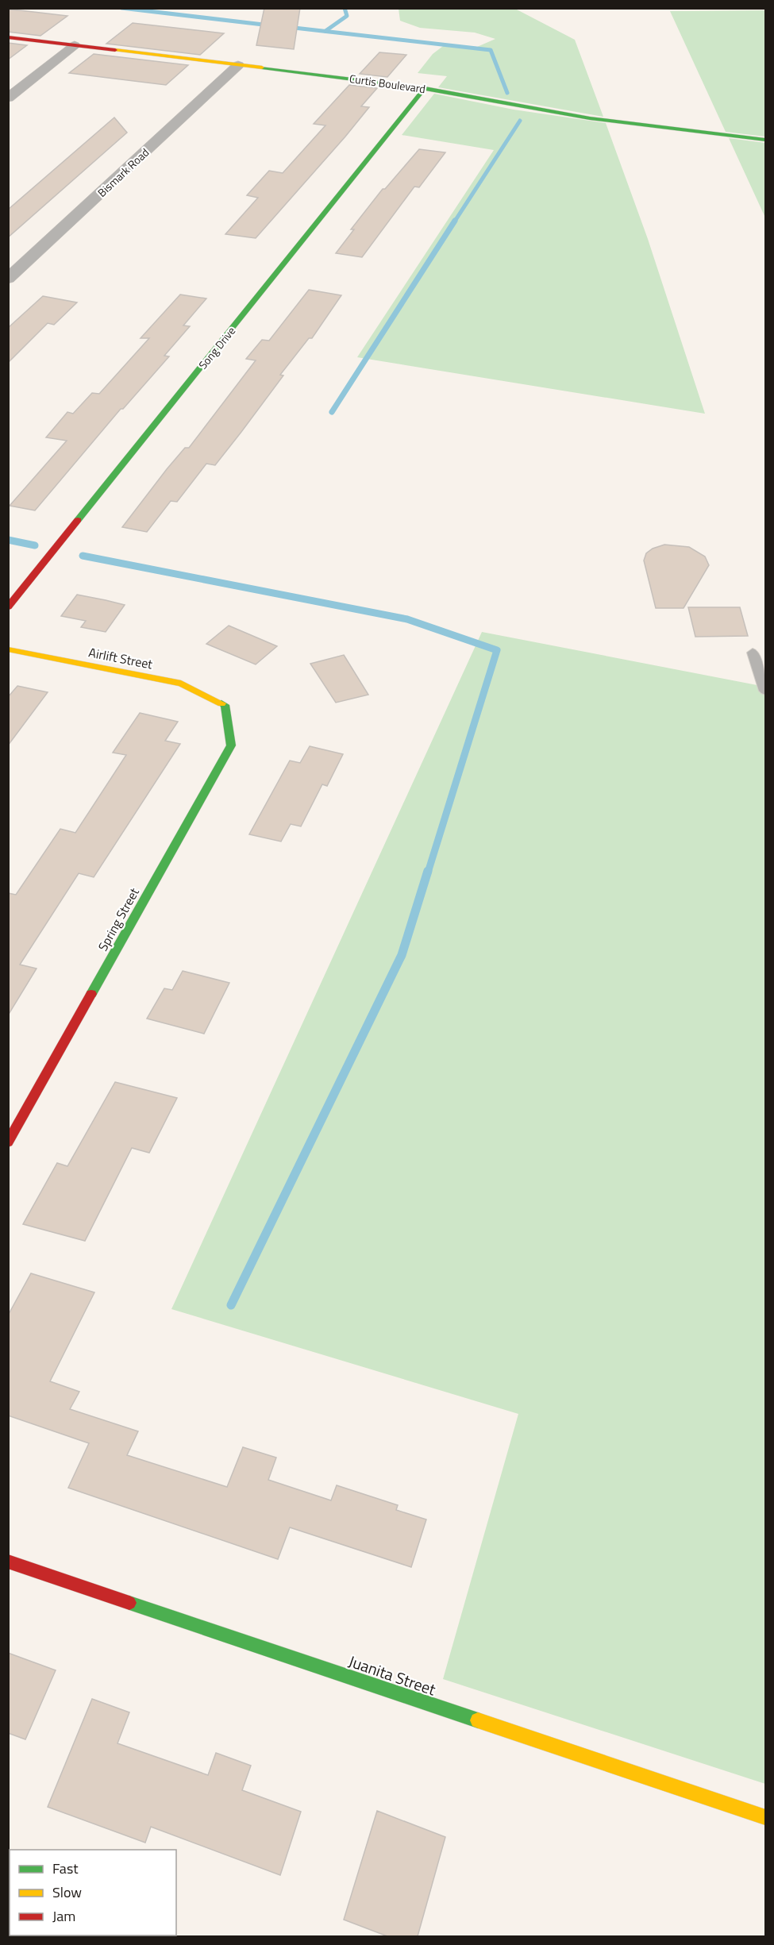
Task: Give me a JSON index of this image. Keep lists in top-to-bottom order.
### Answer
{
  "streets": {
    "street": [
      "Curtis Boulevard",
      "Bismark Road",
      "Song Drive",
      "Airlift Street",
      "Spring Street",
      "Juanita Street"
    ]
  },
  "crossings": [
    ["Curtis Boulevard", "Bismark Road"],
    ["Curtis Boulevard", "Song Drive"],
    ["Airlift Street", "Spring Street"]
  ],
  "legend": ["Fast", "Slow", "Jam"]
}
